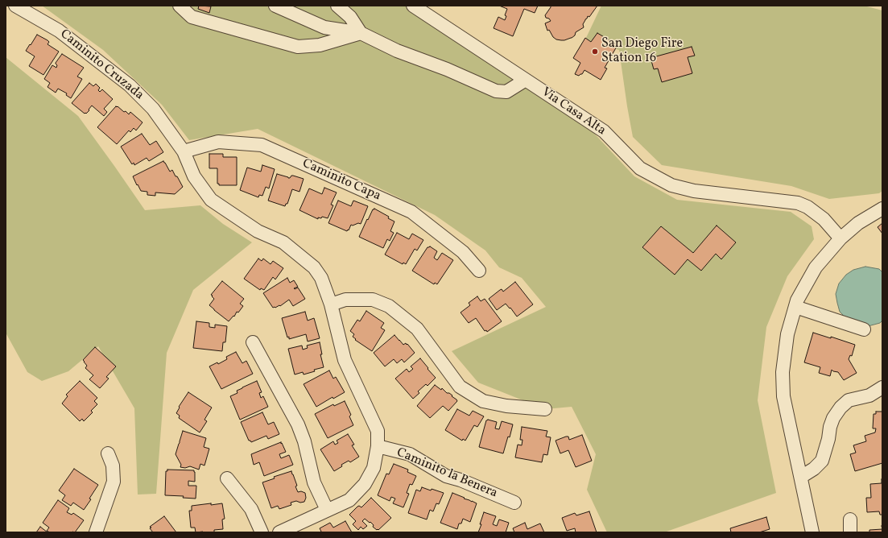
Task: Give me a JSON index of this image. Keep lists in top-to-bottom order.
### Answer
{
  "streets": {
    "street": [
      "Caminito Cruzada",
      "Via Casa Alta",
      "Caminito Capa",
      "Caminito la Benera"
    ]
  },
  "crossings": [
    ["Caminito Cruzada", "Caminito Capa"],
    ["Caminito Cruzada", "Caminito la Benera"]
  ],
  "places": ["San Diego Fire Station 16"]
}
